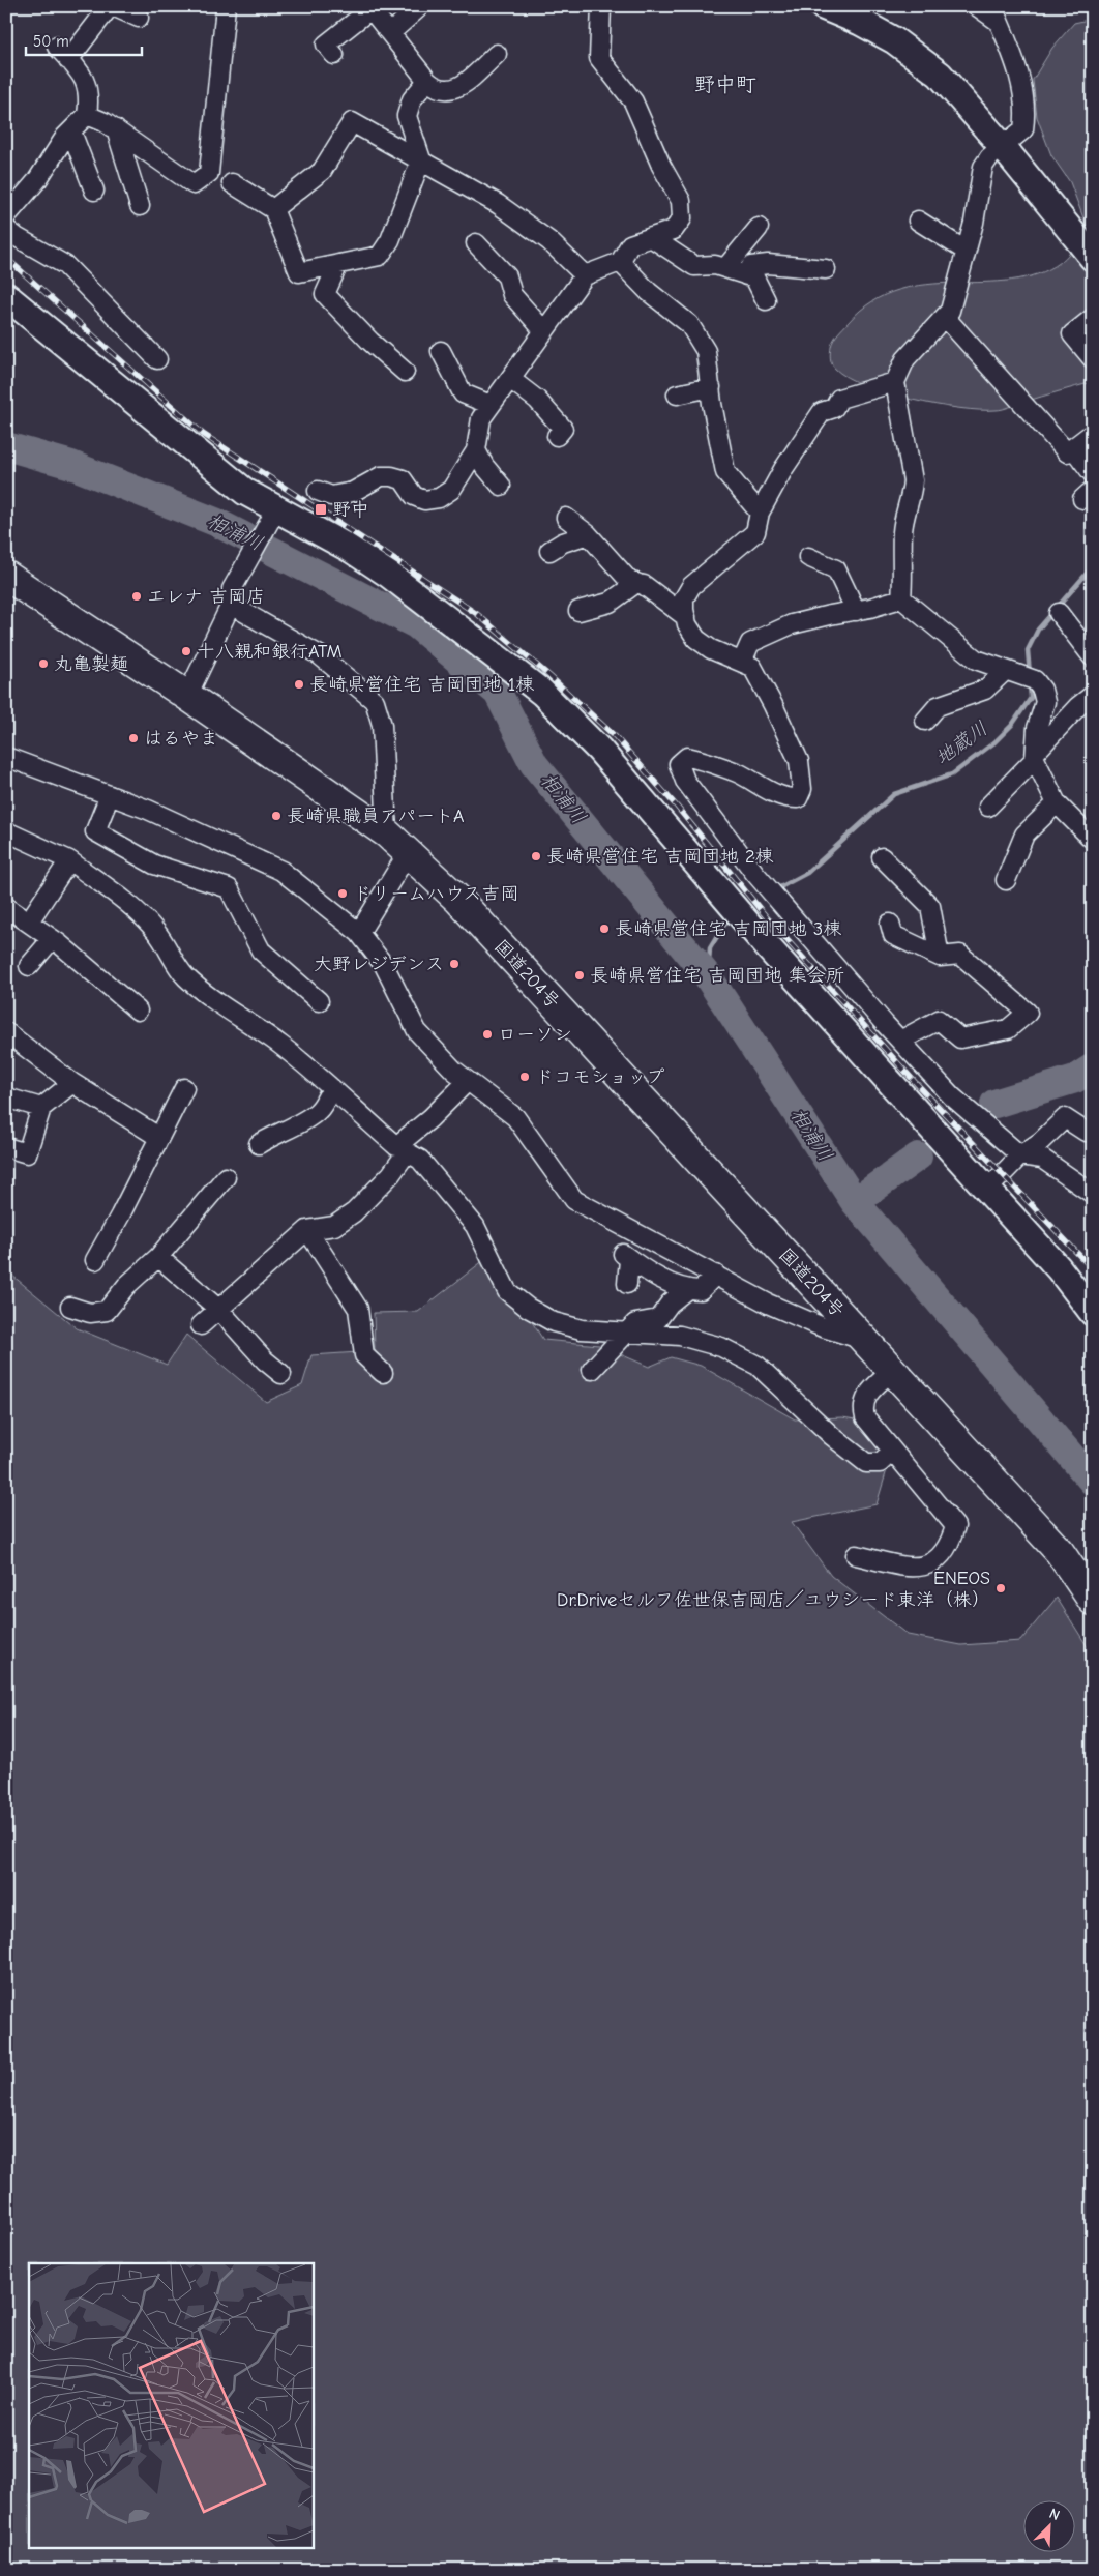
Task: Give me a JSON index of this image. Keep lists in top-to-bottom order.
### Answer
{
  "streets": {
    "highway": ["国道204号"]
  },
  "districts": ["野中町"],
  "water": ["相浦川", "地蔵川"],
  "places": {
    "transit": ["野中"],
    "other": [
      "エレナ 吉岡店",
      "十八親和銀行ATM",
      "丸亀製麺",
      "長崎県営住宅 吉岡団地 1棟",
      "はるやま",
      "長崎県職員アパートA",
      "長崎県営住宅 吉岡団地 2棟",
      "ドリームハウス吉岡",
      "長崎県営住宅 吉岡団地 3棟",
      "大野レジデンス",
      "長崎県営住宅 吉岡団地 集会所",
      "ローソン",
      "ドコモショップ",
      "ENEOS Dr.Driveセルフ佐世保吉岡店／ユウシード東洋（株）"
    ]
  },
  "scale_bar": "50 m",
  "north": "top right"
}
